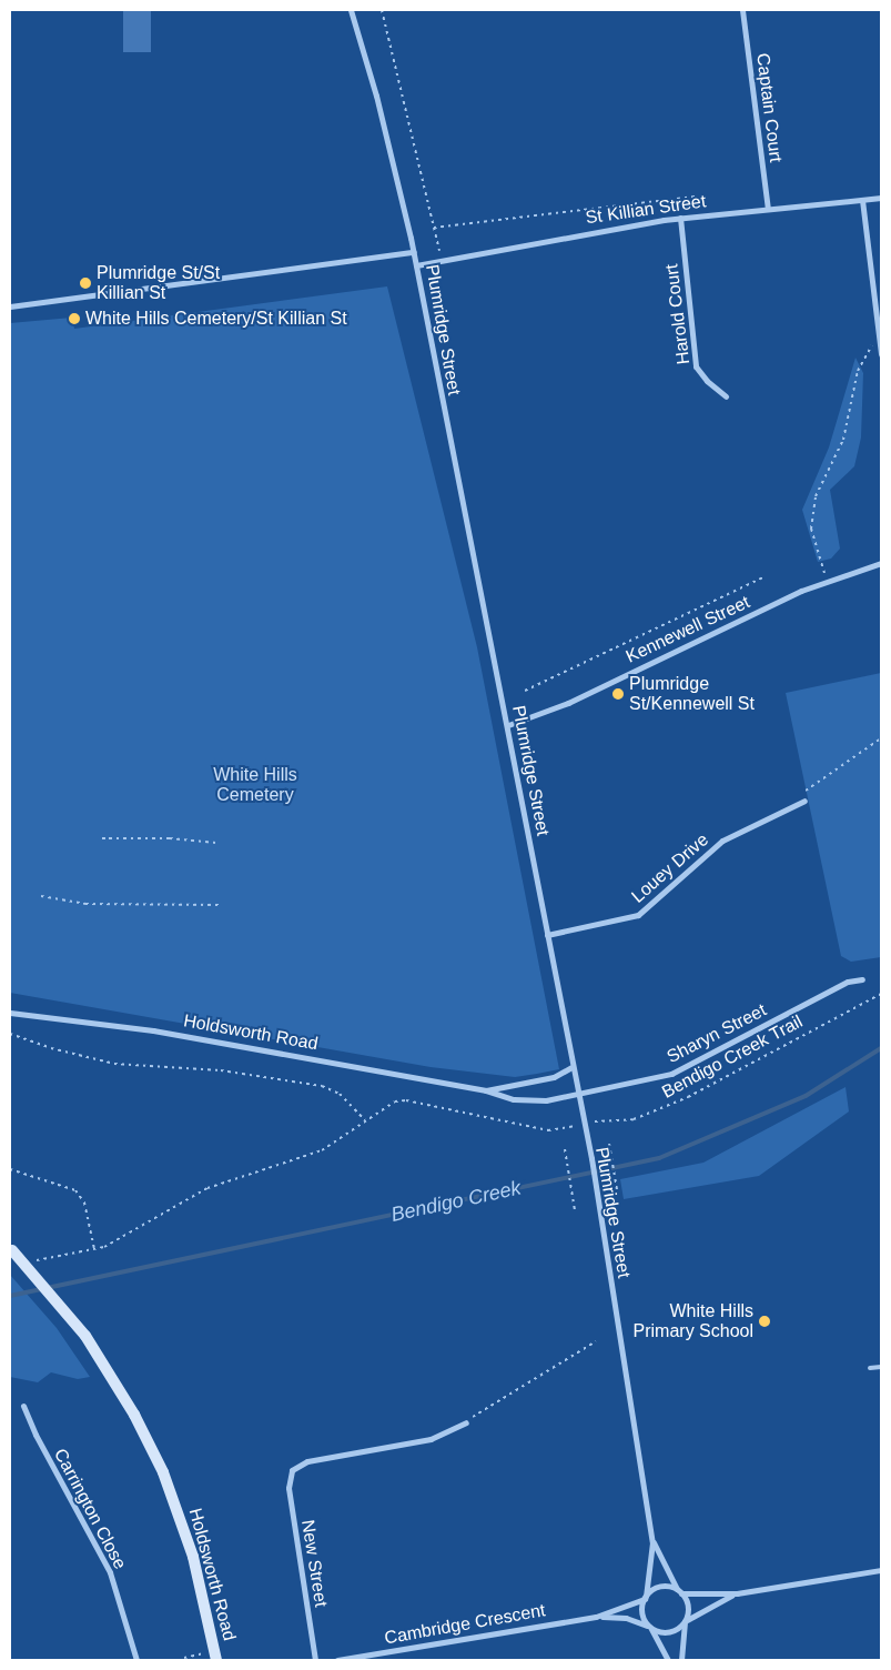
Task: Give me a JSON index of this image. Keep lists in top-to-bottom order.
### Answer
{
  "streets": {
    "main road": ["Holdsworth Road"],
    "street": [
      "Captain Court",
      "St Killian Street",
      "Harold Court",
      "Plumridge Street",
      "Kennewell Street",
      "Louey Drive",
      "Sharyn Street",
      "Carrington Close",
      "New Street",
      "Cambridge Crescent"
    ],
    "path": ["Bendigo Creek Trail"]
  },
  "crossings": [
    ["Captain Court", "St Killian Street"],
    ["St Killian Street", "Harold Court"],
    ["St Killian Street", "Plumridge Street"],
    ["Plumridge Street", "Kennewell Street"],
    ["Plumridge Street", "Louey Drive"],
    ["Plumridge Street", "Holdsworth Road"],
    ["Plumridge Street", "Sharyn Street"],
    ["Plumridge Street", "Cambridge Crescent"],
    ["Holdsworth Road", "Sharyn Street"]
  ],
  "water": ["Bendigo Creek"],
  "parks": ["White Hills Cemetery"],
  "places": [
    "Plumridge St/St Killian St",
    "White Hills Cemetery/St Killian St",
    "Plumridge St/Kennewell St",
    "White Hills Primary School"
  ]
}
